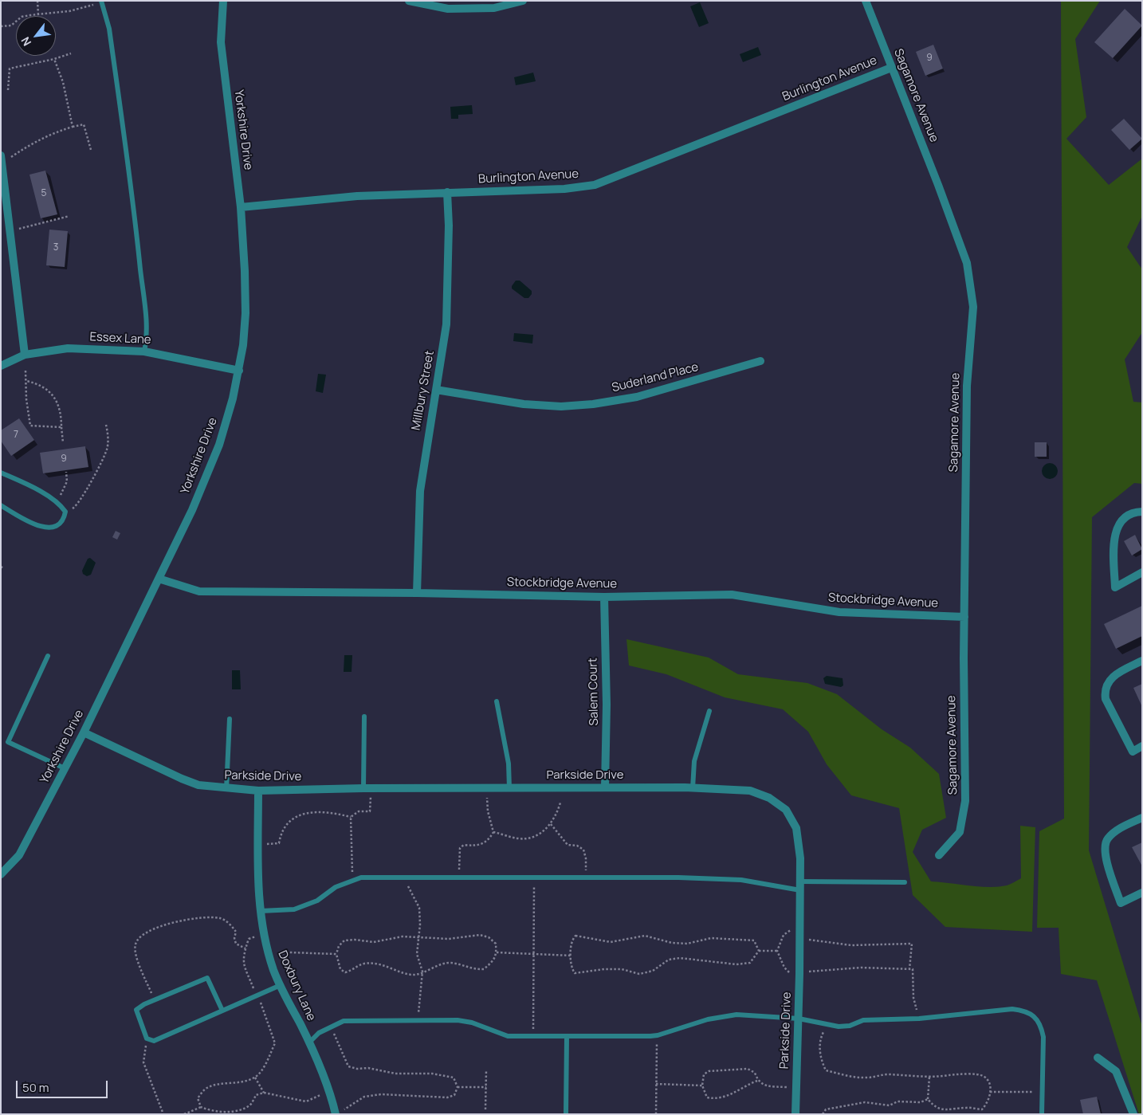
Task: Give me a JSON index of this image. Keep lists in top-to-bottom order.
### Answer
{
  "streets": {
    "street": [
      "Burlington Avenue",
      "Sagamore Avenue",
      "Yorkshire Drive",
      "Essex Lane",
      "Suderland Place",
      "Millbury Street",
      "Stockbridge Avenue",
      "Salem Court",
      "Parkside Drive",
      "Doxbury Lane"
    ]
  },
  "crossings": [
    ["Burlington Avenue", "Sagamore Avenue"],
    ["Burlington Avenue", "Yorkshire Drive"],
    ["Burlington Avenue", "Millbury Street"],
    ["Sagamore Avenue", "Stockbridge Avenue"],
    ["Yorkshire Drive", "Essex Lane"],
    ["Yorkshire Drive", "Stockbridge Avenue"],
    ["Yorkshire Drive", "Parkside Drive"],
    ["Suderland Place", "Millbury Street"],
    ["Millbury Street", "Stockbridge Avenue"],
    ["Stockbridge Avenue", "Salem Court"],
    ["Salem Court", "Parkside Drive"],
    ["Parkside Drive", "Doxbury Lane"]
  ],
  "house_numbers": [
    "9",
    "5",
    "3",
    "7",
    "9"
  ],
  "scale_bar": "50 m",
  "north": "bottom left"
}
